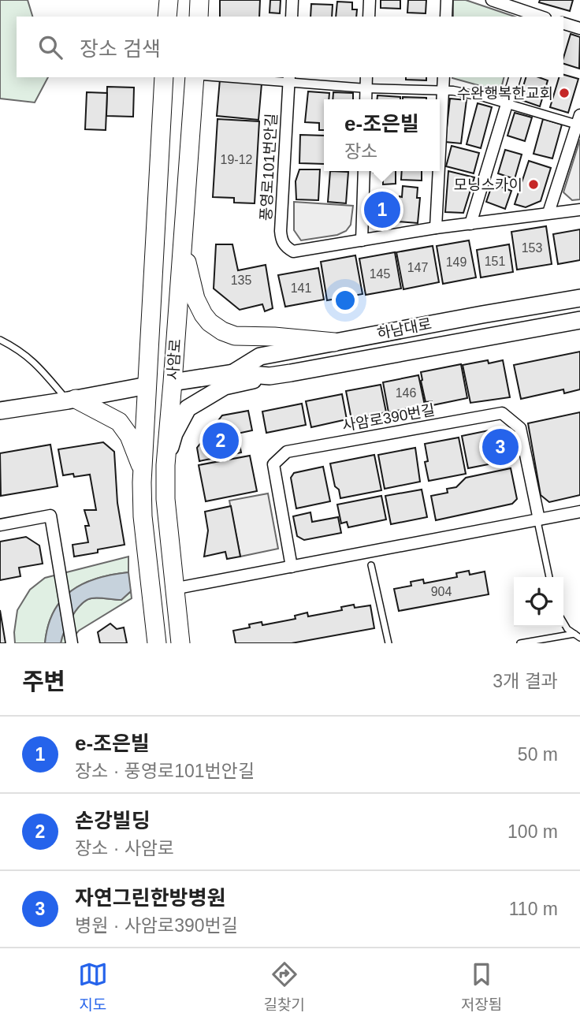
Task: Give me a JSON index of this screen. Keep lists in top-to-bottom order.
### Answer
{
  "streets": {
    "main road": ["하남대로", "사암로"],
    "street": ["풍영로101번안길", "사암로390번길"]
  },
  "crossings": [
    ["하남대로", "사암로"]
  ],
  "places": ["수완행복한교회", "모닝스카이"],
  "house_numbers": [
    "19-12",
    "153",
    "151",
    "149",
    "147",
    "145",
    "135",
    "141",
    "146",
    "904"
  ],
  "page": {
    "search": "장소 검색",
    "popup": ["e-조은빌", "장소"],
    "pins": ["1", "2", "3"],
    "heading": ["주변", "3개 결과"],
    "list": [
      {
        "mark": "1",
        "name": "e-조은빌",
        "note": "장소 · 풍영로101번안길",
        "value": "50 m"
      },
      {
        "mark": "2",
        "name": "손강빌딩",
        "note": "장소 · 사암로",
        "value": "100 m"
      },
      {
        "mark": "3",
        "name": "자연그린한방병원",
        "note": "병원 · 사암로390번길",
        "value": "110 m"
      }
    ],
    "nav": ["지도", "길찾기", "저장됨"]
  }
}
